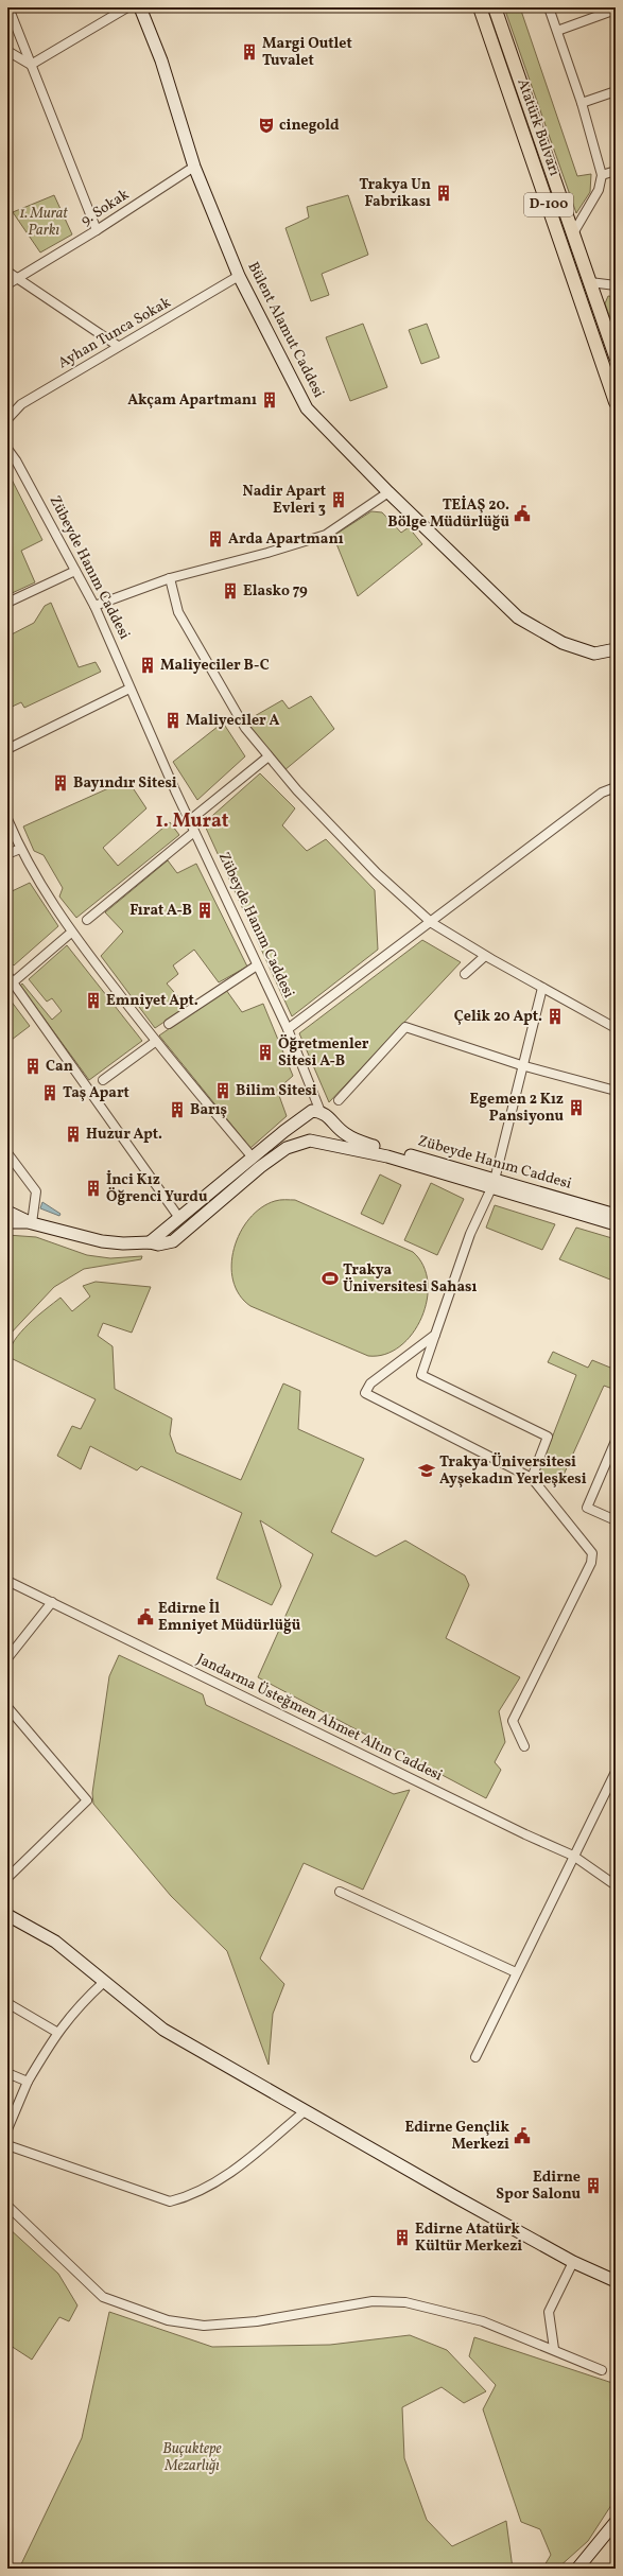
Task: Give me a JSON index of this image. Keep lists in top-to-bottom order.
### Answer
{
  "streets": {
    "main road": [
      "Atatürk Bulvarı",
      "D-100",
      "Bülent Alamut Caddesi",
      "Zübeyde Hanım Caddesi"
    ],
    "street": ["9. Sokak", "Ayhan Tunca Sokak", "Jandarma Üsteğmen Ahmet Altın Caddesi"]
  },
  "crossings": [
    ["9. Sokak", "Bülent Alamut Caddesi"],
    ["Bülent Alamut Caddesi", "Ayhan Tunca Sokak"]
  ],
  "districts": ["1. Murat"],
  "parks": ["1. Murat Parkı", "Buçuktepe Mezarlığı"],
  "places": {
    "building": [
      "Margi Outlet Tuvalet",
      "Trakya Un Fabrikası",
      "Akçam Apartmanı",
      "Nadir Apart Evleri 3",
      "Arda Apartmanı",
      "Elasko 79",
      "Maliyeciler B-C",
      "Maliyeciler A",
      "Bayındır Sitesi",
      "Fırat A-B",
      "Emniyet Apt.",
      "Çelik 20 Apt.",
      "Öğretmenler Sitesi A-B",
      "Can",
      "Bilim Sitesi",
      "Taş Apart",
      "Egemen 2 Kız Pansiyonu",
      "Barış",
      "Huzur Apt.",
      "İnci Kız Öğrenci Yurdu",
      "Edirne Spor Salonu",
      "Edirne Atatürk Kültür Merkezi"
    ],
    "theatre": ["cinegold"],
    "public building": ["TEİAŞ 20. Bölge Müdürlüğü", "Edirne İl Emniyet Müdürlüğü", "Edirne Gençlik Merkezi"],
    "sports": ["Trakya Üniversitesi Sahası"],
    "school or university": ["Trakya Üniversitesi Ayşekadın Yerleşkesi"]
  }
}
